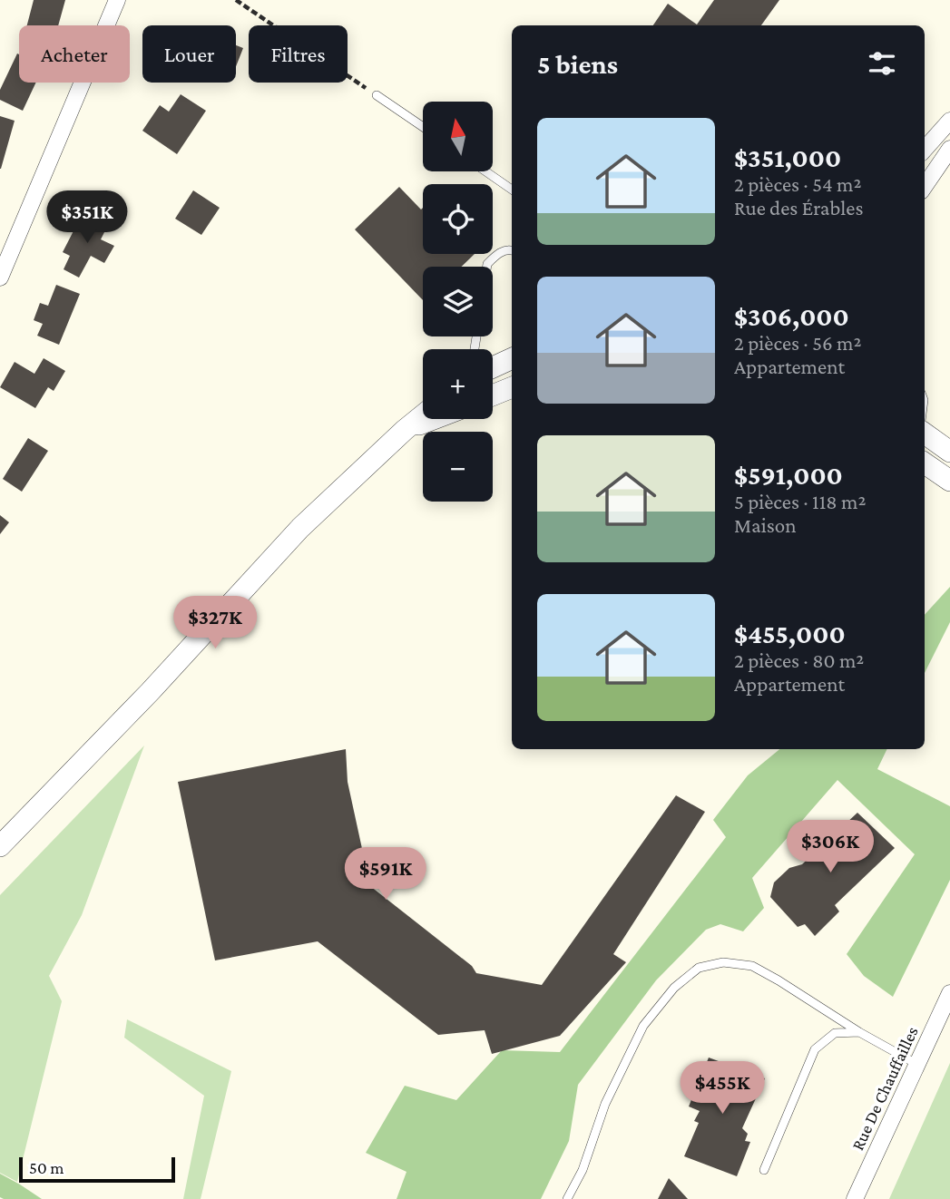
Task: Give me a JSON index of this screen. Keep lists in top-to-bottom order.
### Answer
{
  "streets": {
    "street": ["Rue De Chauffailles"]
  },
  "scale_bar": "50 m",
  "north": "top",
  "page": {
    "chip": ["Acheter", "Louer", "Filtres"],
    "heading": "5 biens",
    "map_buttons": ["+", "−"],
    "list": [
      {
        "name": "$351,000",
        "note": "2 pièces · 54 m² · Rue des Érables"
      },
      {
        "name": "$306,000",
        "note": "2 pièces · 56 m² · Appartement"
      },
      {
        "name": "$591,000",
        "note": "5 pièces · 118 m² · Maison"
      },
      {
        "name": "$455,000",
        "note": "2 pièces · 80 m² · Appartement"
      }
    ],
    "price": [
      "$351K",
      "$327K",
      "$306K",
      "$591K",
      "$455K"
    ],
    "scale": "50 m"
  }
}
